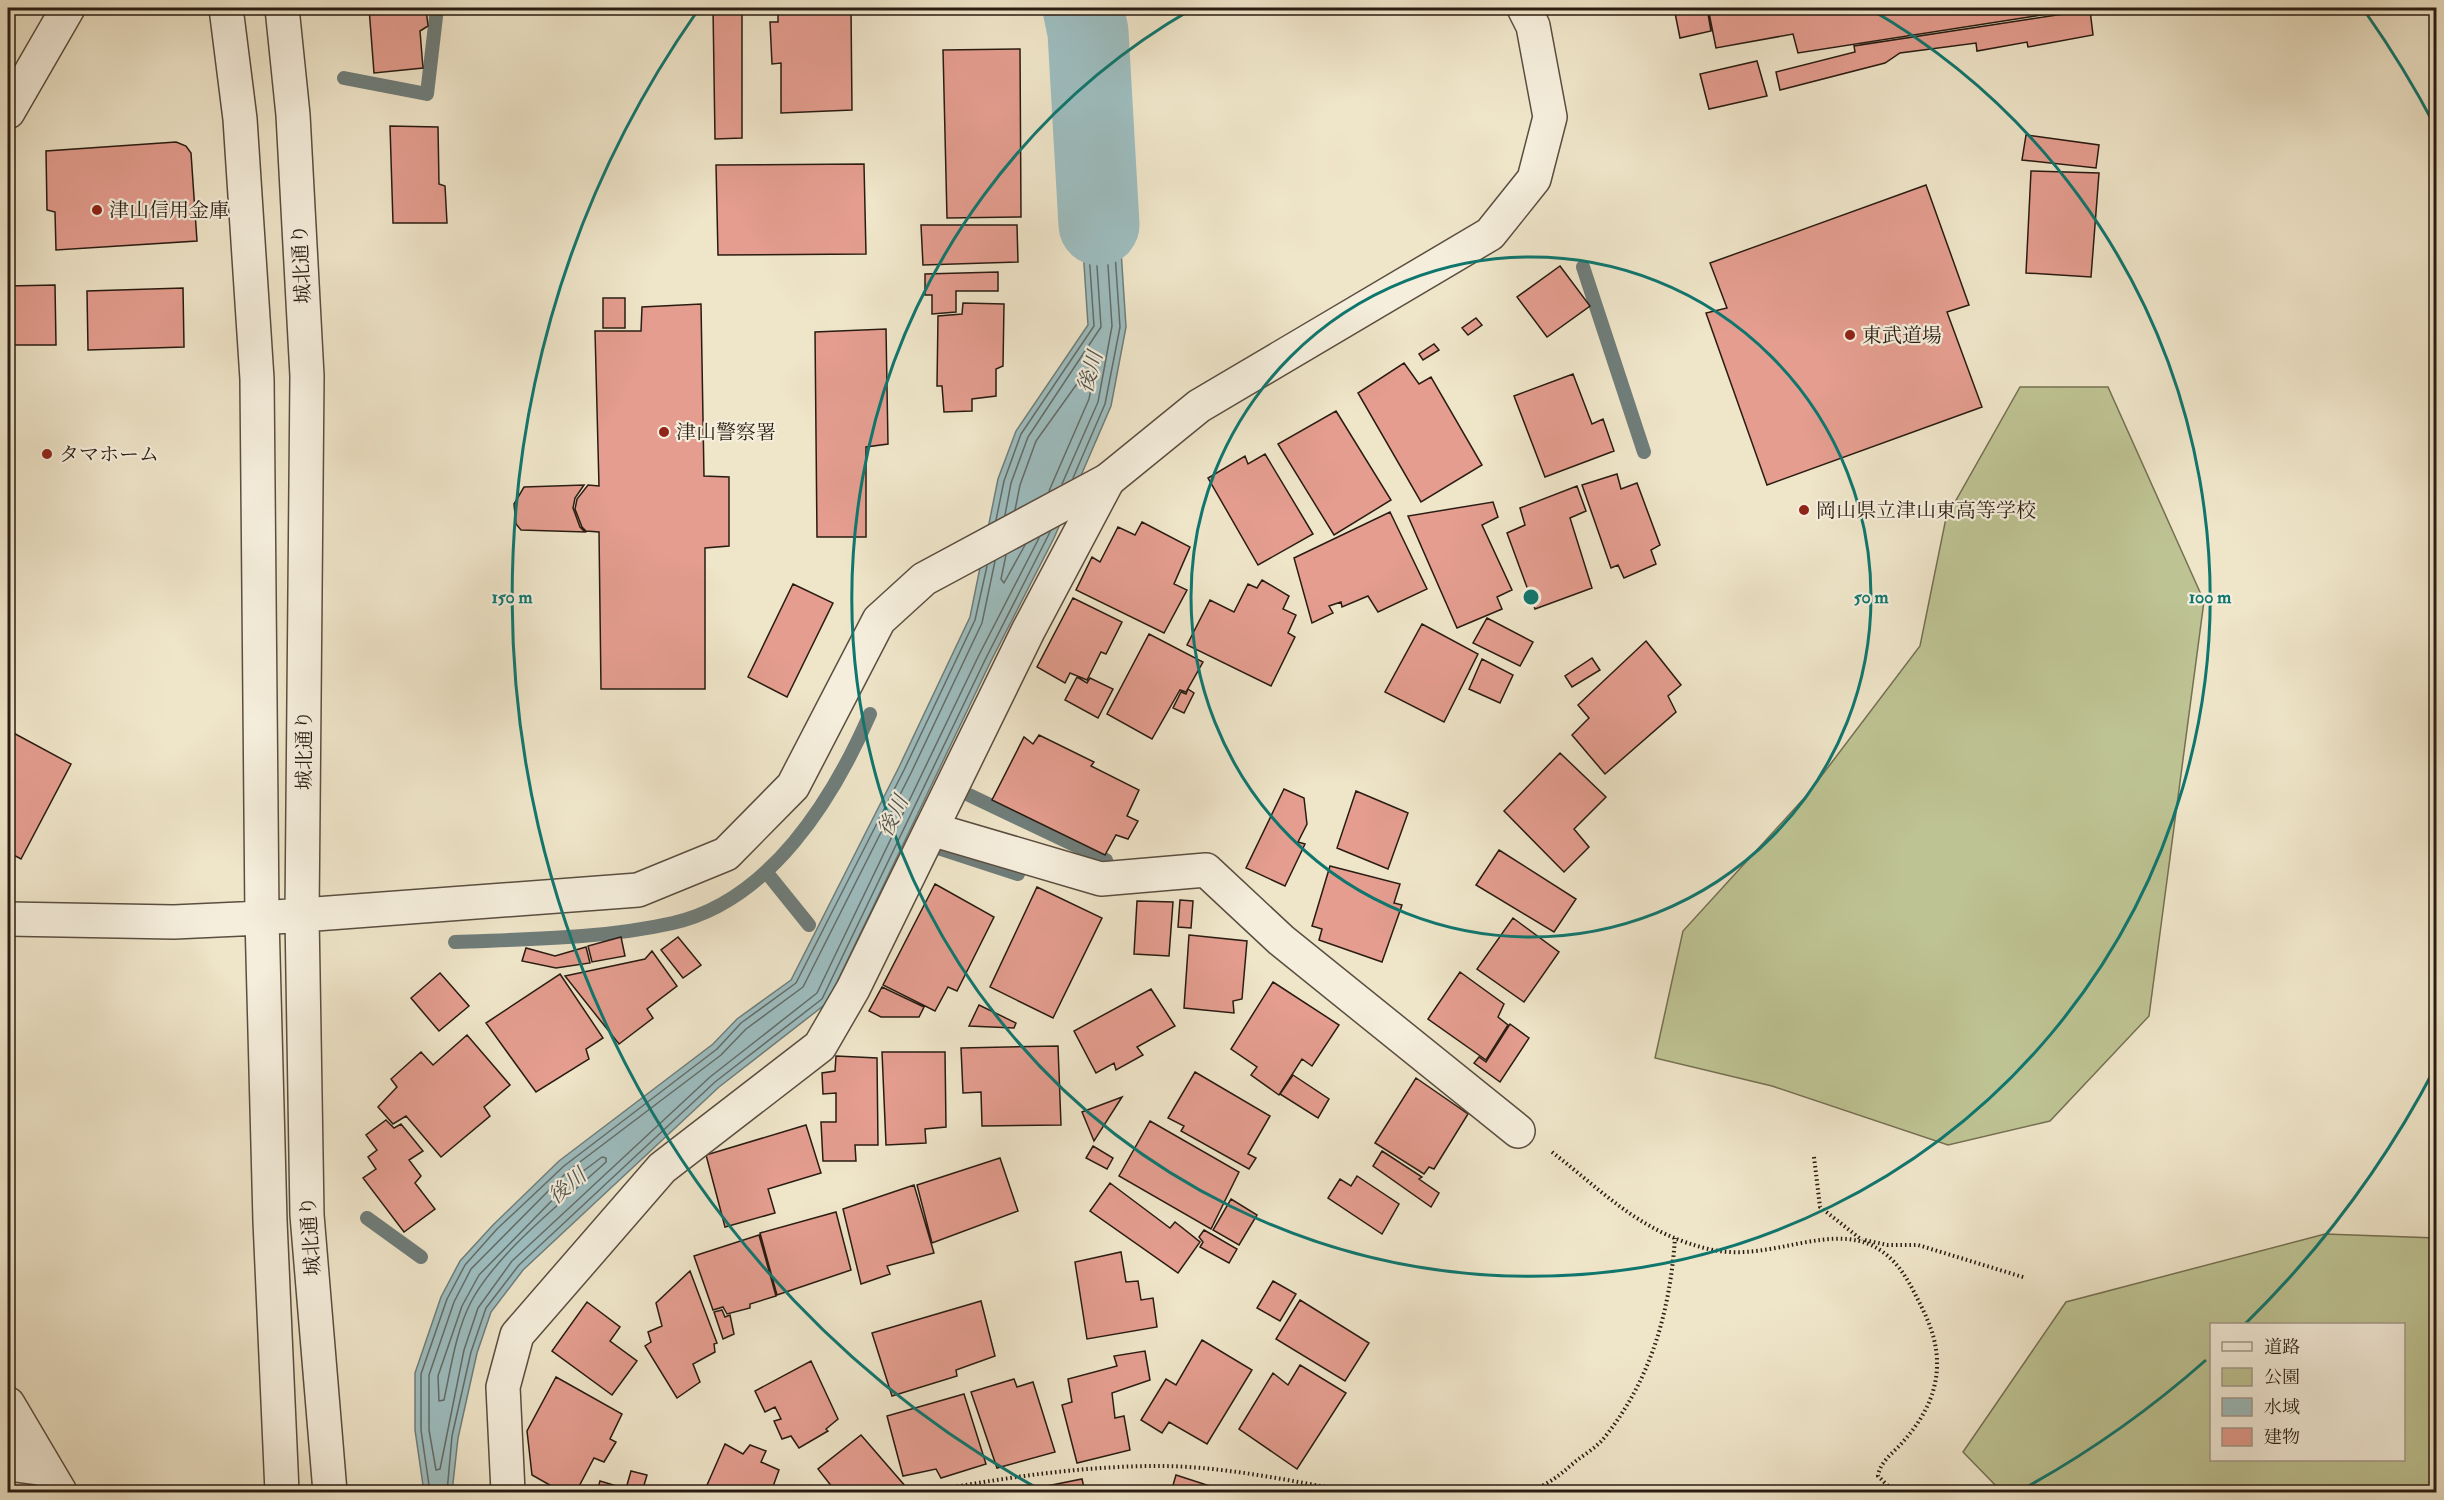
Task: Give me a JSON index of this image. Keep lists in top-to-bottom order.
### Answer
{
  "streets": {
    "street": ["城北通り"]
  },
  "water": ["後川"],
  "places": [
    "津山信用金庫",
    "東武道場",
    "津山警察署",
    "タマホーム",
    "岡山県立津山東高等学校"
  ],
  "legend": [
    "道路",
    "公園",
    "水域",
    "建物"
  ],
  "rings": ["50 m", "100 m", "150 m"]
}
